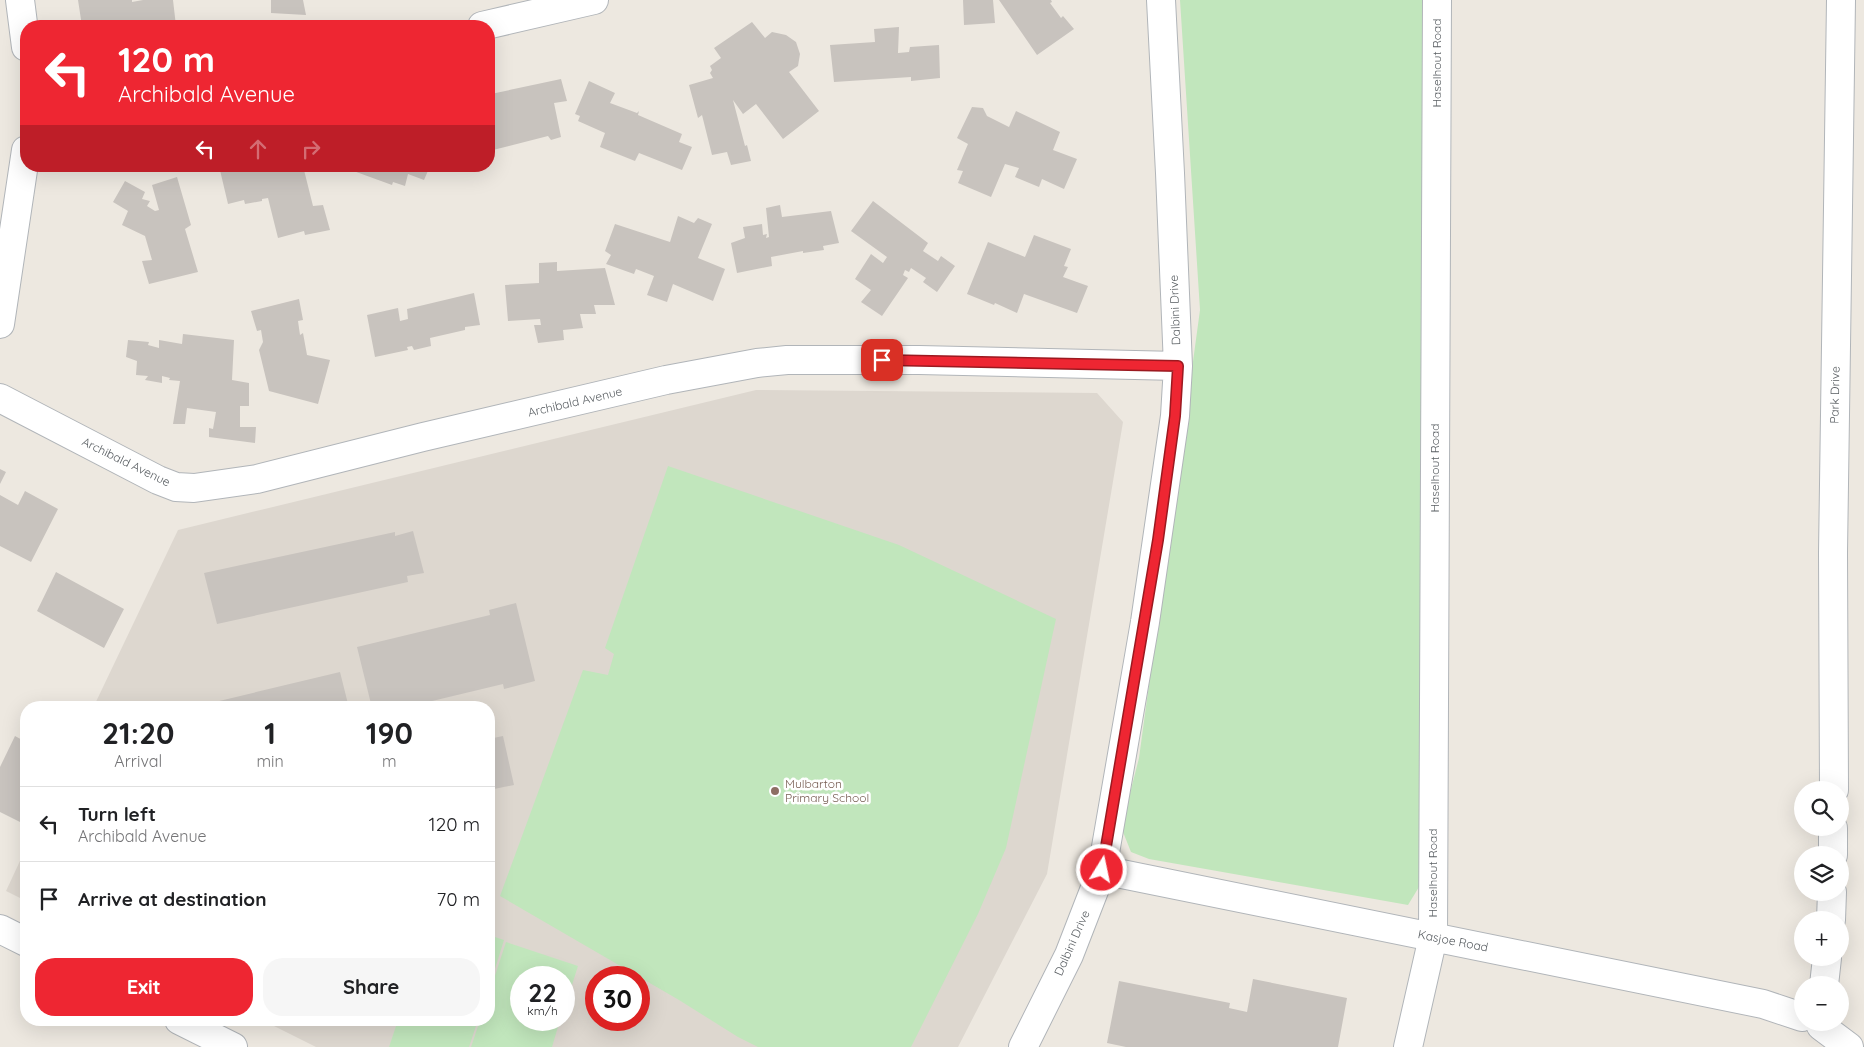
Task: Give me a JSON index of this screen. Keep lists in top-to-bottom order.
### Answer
{
  "streets": {
    "street": [
      "Haselhout Road",
      "Dalbini Drive",
      "Park Drive",
      "Archibald Avenue",
      "Kasjoe Road"
    ]
  },
  "crossings": [
    ["Haselhout Road", "Kasjoe Road"],
    ["Dalbini Drive", "Archibald Avenue"],
    ["Dalbini Drive", "Kasjoe Road"]
  ],
  "places": ["Mulbarton Primary School"],
  "page": {
    "turn": ["120 m", "Archibald Avenue"],
    "eta": [
      "21:20",
      "Arrival",
      "1",
      "min",
      "190",
      "m"
    ],
    "map_buttons": ["+", "−"],
    "list": [
      {
        "name": "Turn left",
        "note": "Archibald Avenue",
        "value": "120 m"
      },
      {
        "name": "Arrive at destination",
        "value": "70 m"
      }
    ],
    "buttons": ["Exit", "Share"],
    "speed": "22 km/h",
    "limit": "30"
  }
}
